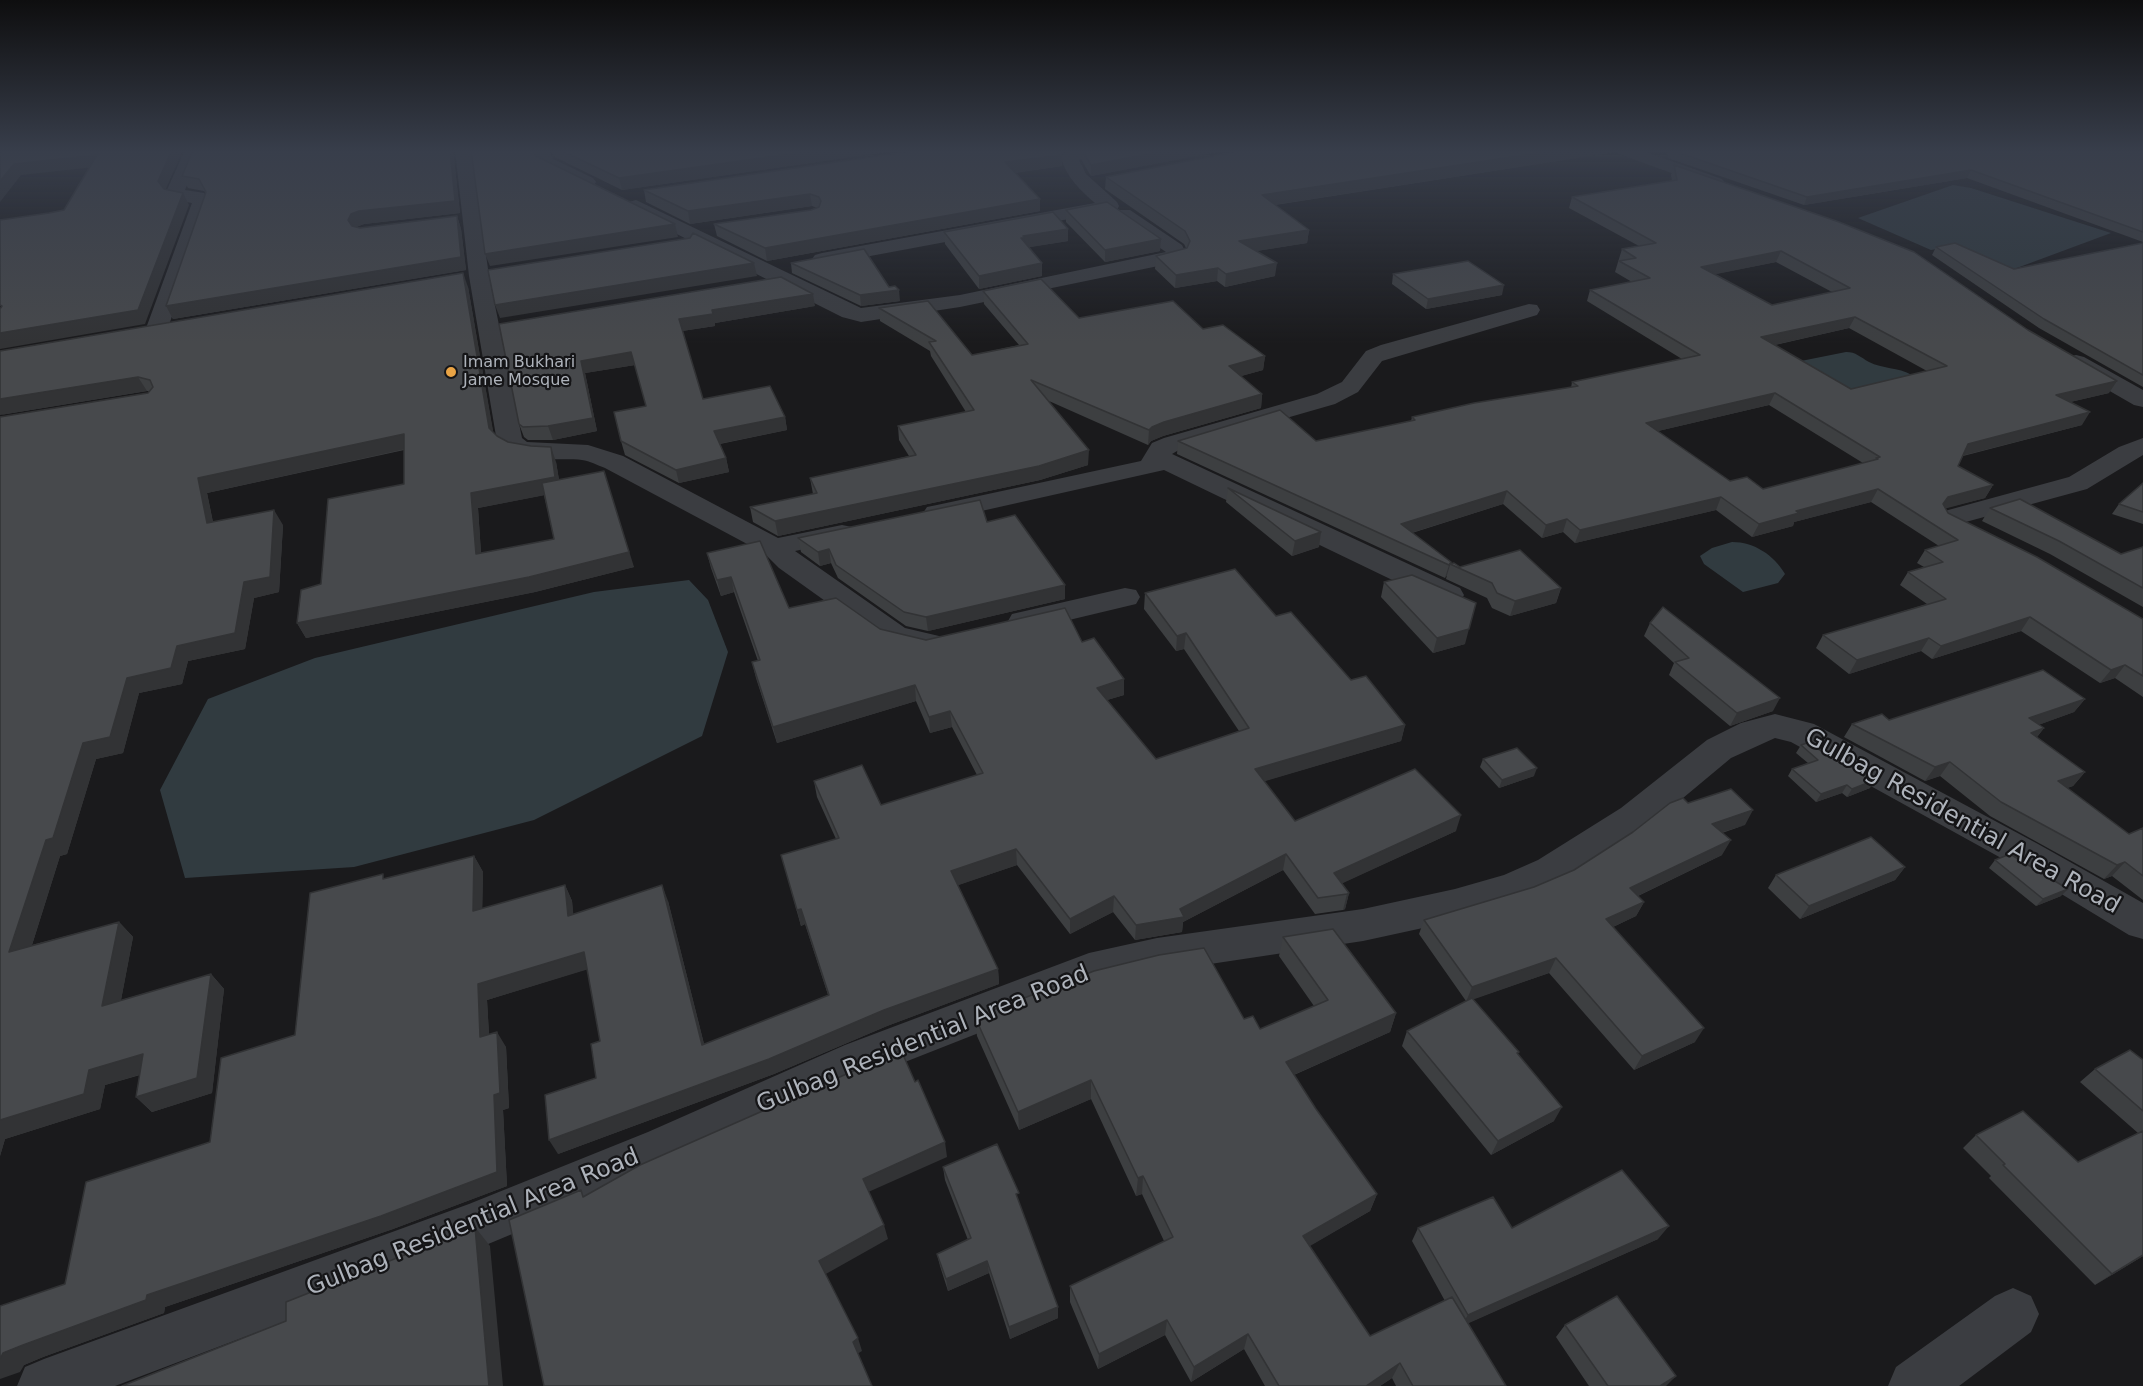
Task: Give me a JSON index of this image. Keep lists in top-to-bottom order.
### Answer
{
  "streets": {
    "street": ["Gulbag Residential Area Road"]
  },
  "places": ["Imam Bukhari Jame Mosque"]
}
